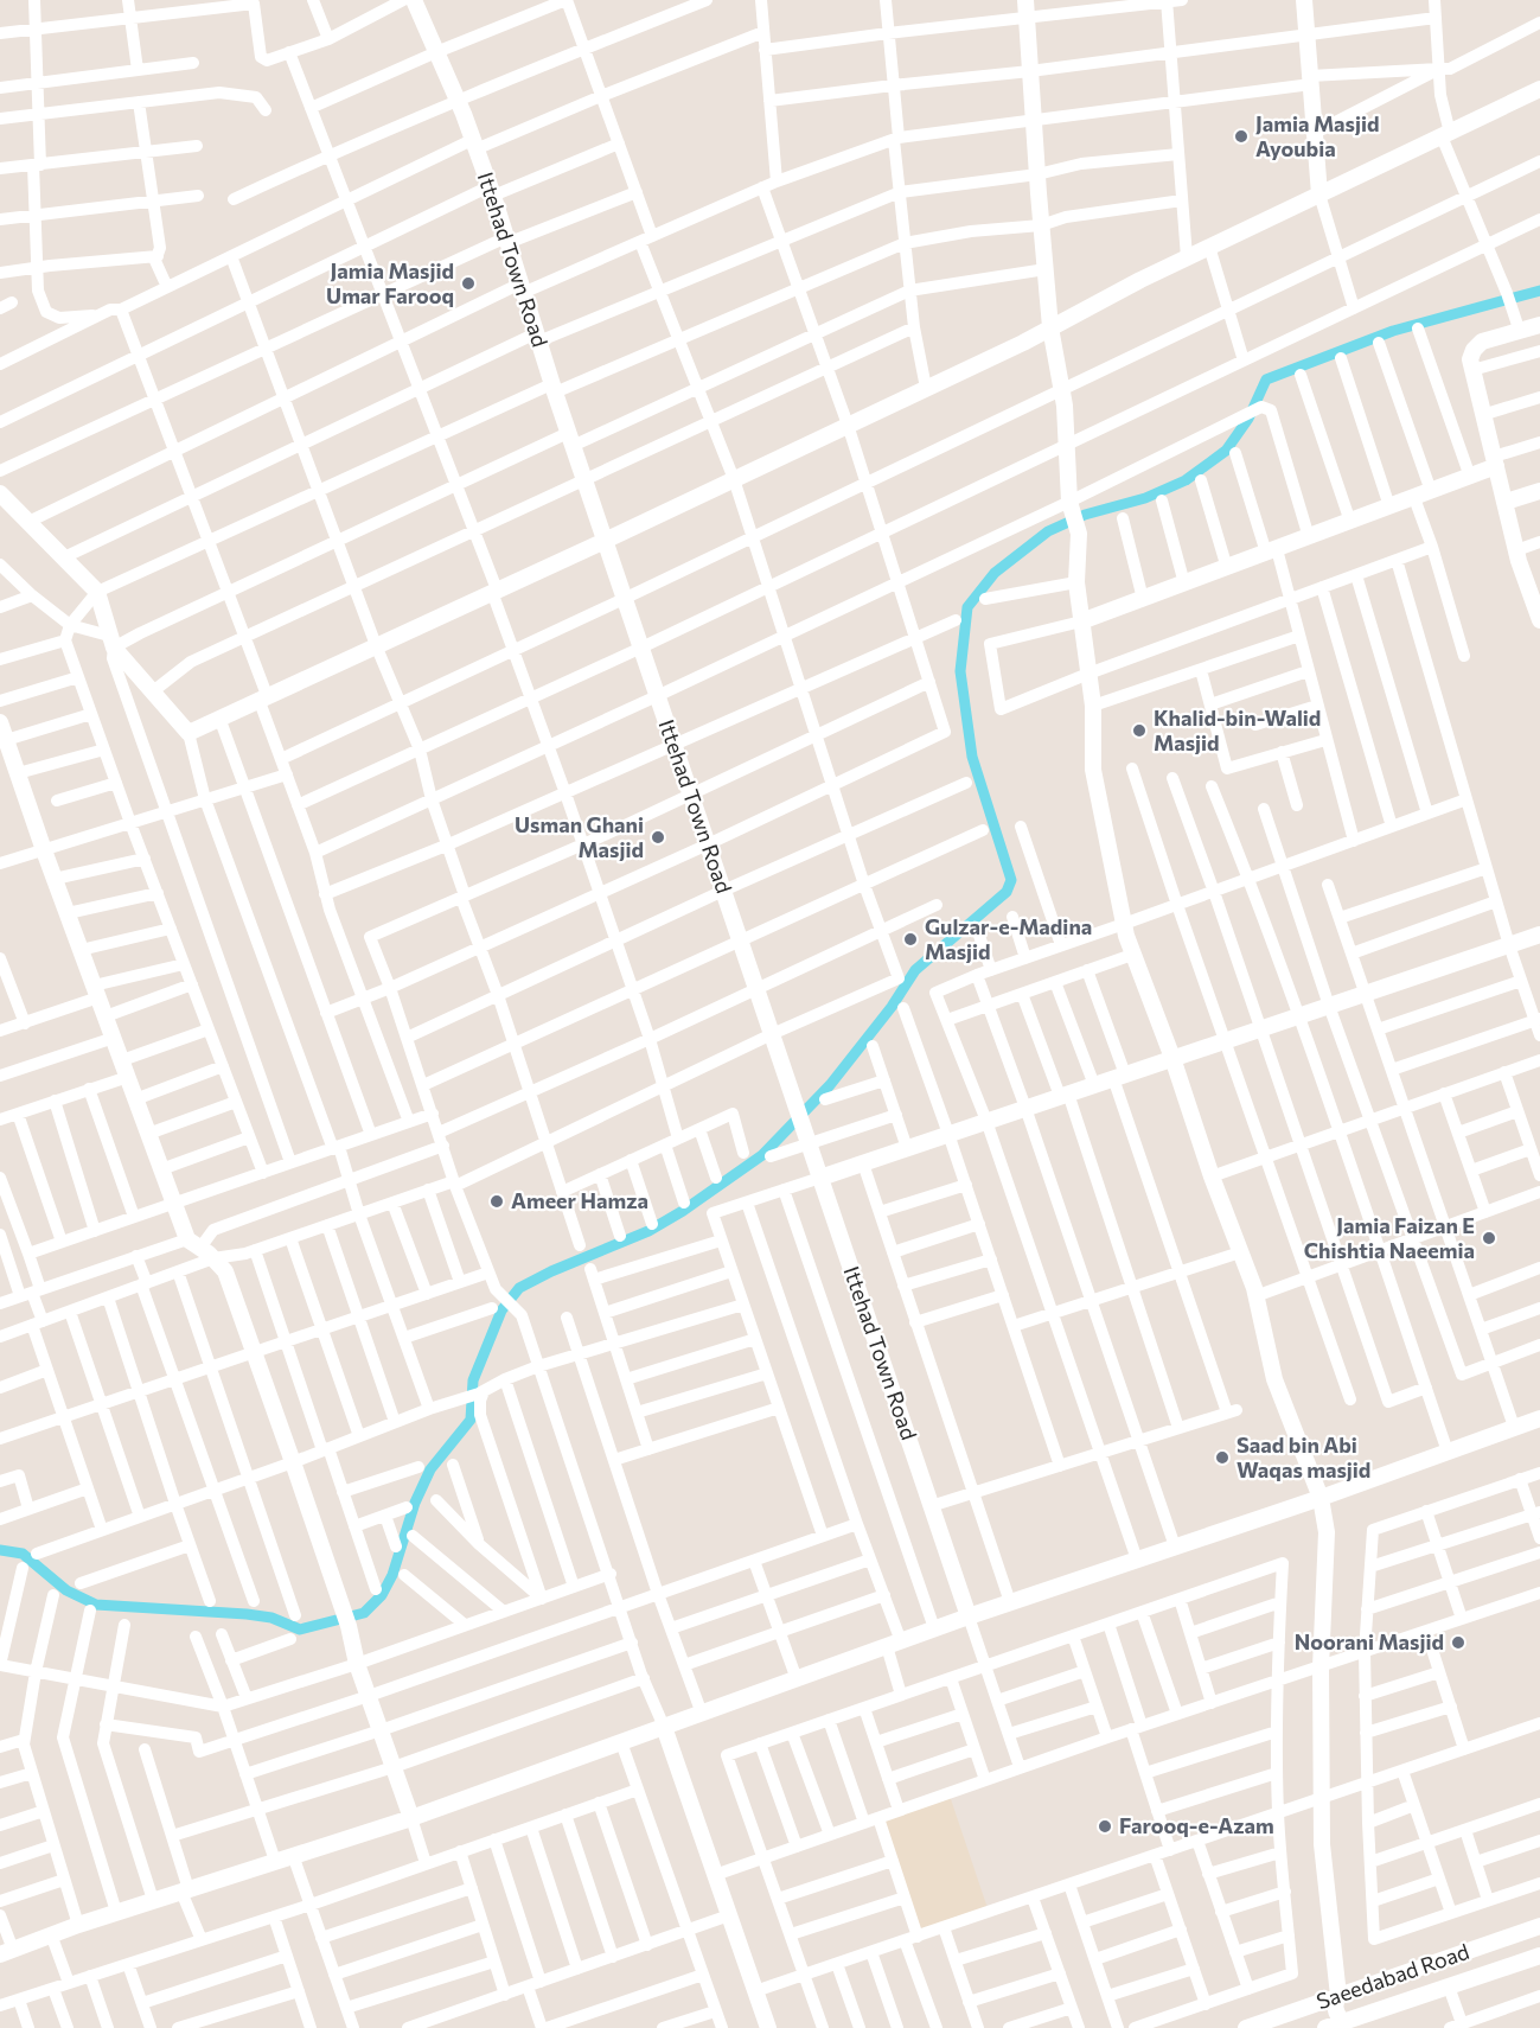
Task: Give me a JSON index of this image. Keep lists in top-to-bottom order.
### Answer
{
  "streets": {
    "street": ["Ittehad Town Road", "Saeedabad Road"]
  },
  "places": [
    "Jamia Masjid Ayoubia",
    "Jamia Masjid Umar Farooq",
    "Khalid-bin-Walid Masjid",
    "Usman Ghani Masjid",
    "Gulzar-e-Madina Masjid",
    "Ameer Hamza",
    "Jamia Faizan E Chishtia Naeemia",
    "Saad bin Abi Waqas masjid",
    "Noorani Masjid",
    "Farooq-e-Azam"
  ]
}
